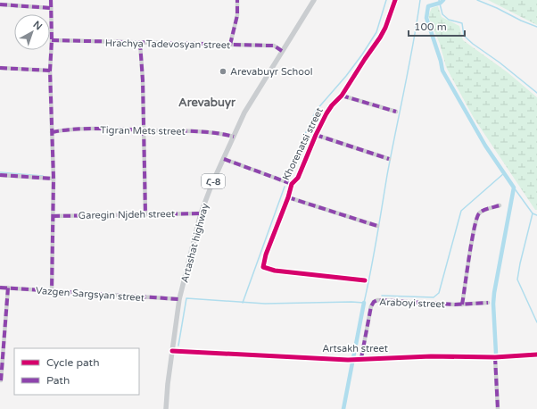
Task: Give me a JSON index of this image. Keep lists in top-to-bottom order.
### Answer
{
  "streets": {
    "main road": ["Հ-8", "Artashat highway"],
    "street": [
      "Hrachya Tadevosyan street",
      "Tigran Mets street",
      "Khorenatsi street",
      "Garegin Njdeh street",
      "Vazgen Sargsyan street",
      "Araboyi street",
      "Artsakh street"
    ]
  },
  "crossings": [
    ["Hrachya Tadevosyan street", "Artashat highway"],
    ["Tigran Mets street", "Artashat highway"],
    ["Garegin Njdeh street", "Artashat highway"],
    ["Artashat highway", "Vazgen Sargsyan street"],
    ["Artashat highway", "Artsakh street"],
    ["Araboyi street", "Artsakh street"]
  ],
  "districts": ["Arevabuyr"],
  "places": ["Arevabuyr School"],
  "legend": ["Cycle path", "Path"],
  "scale_bar": "100 m",
  "north": "top right"
}
